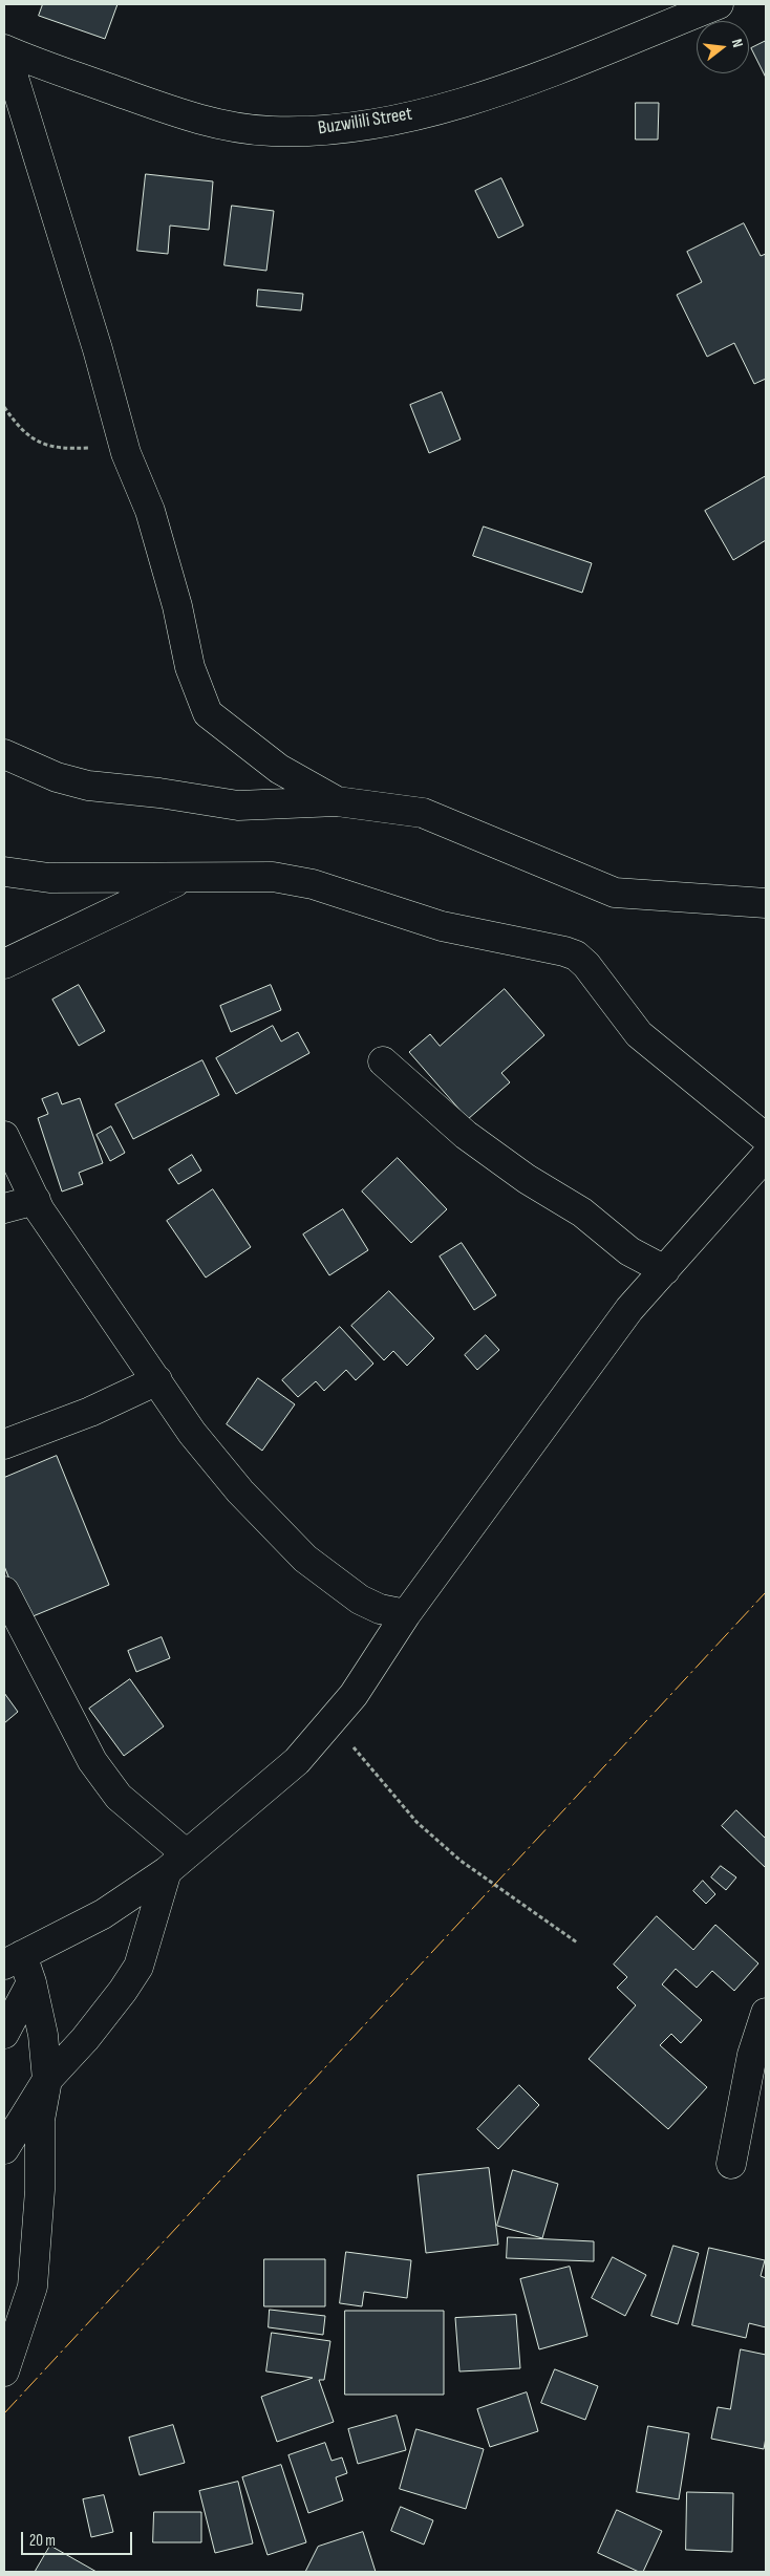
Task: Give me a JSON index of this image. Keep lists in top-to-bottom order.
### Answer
{
  "streets": {
    "street": ["Buzwilili Street"]
  },
  "scale_bar": "20 m",
  "north": "right"
}
